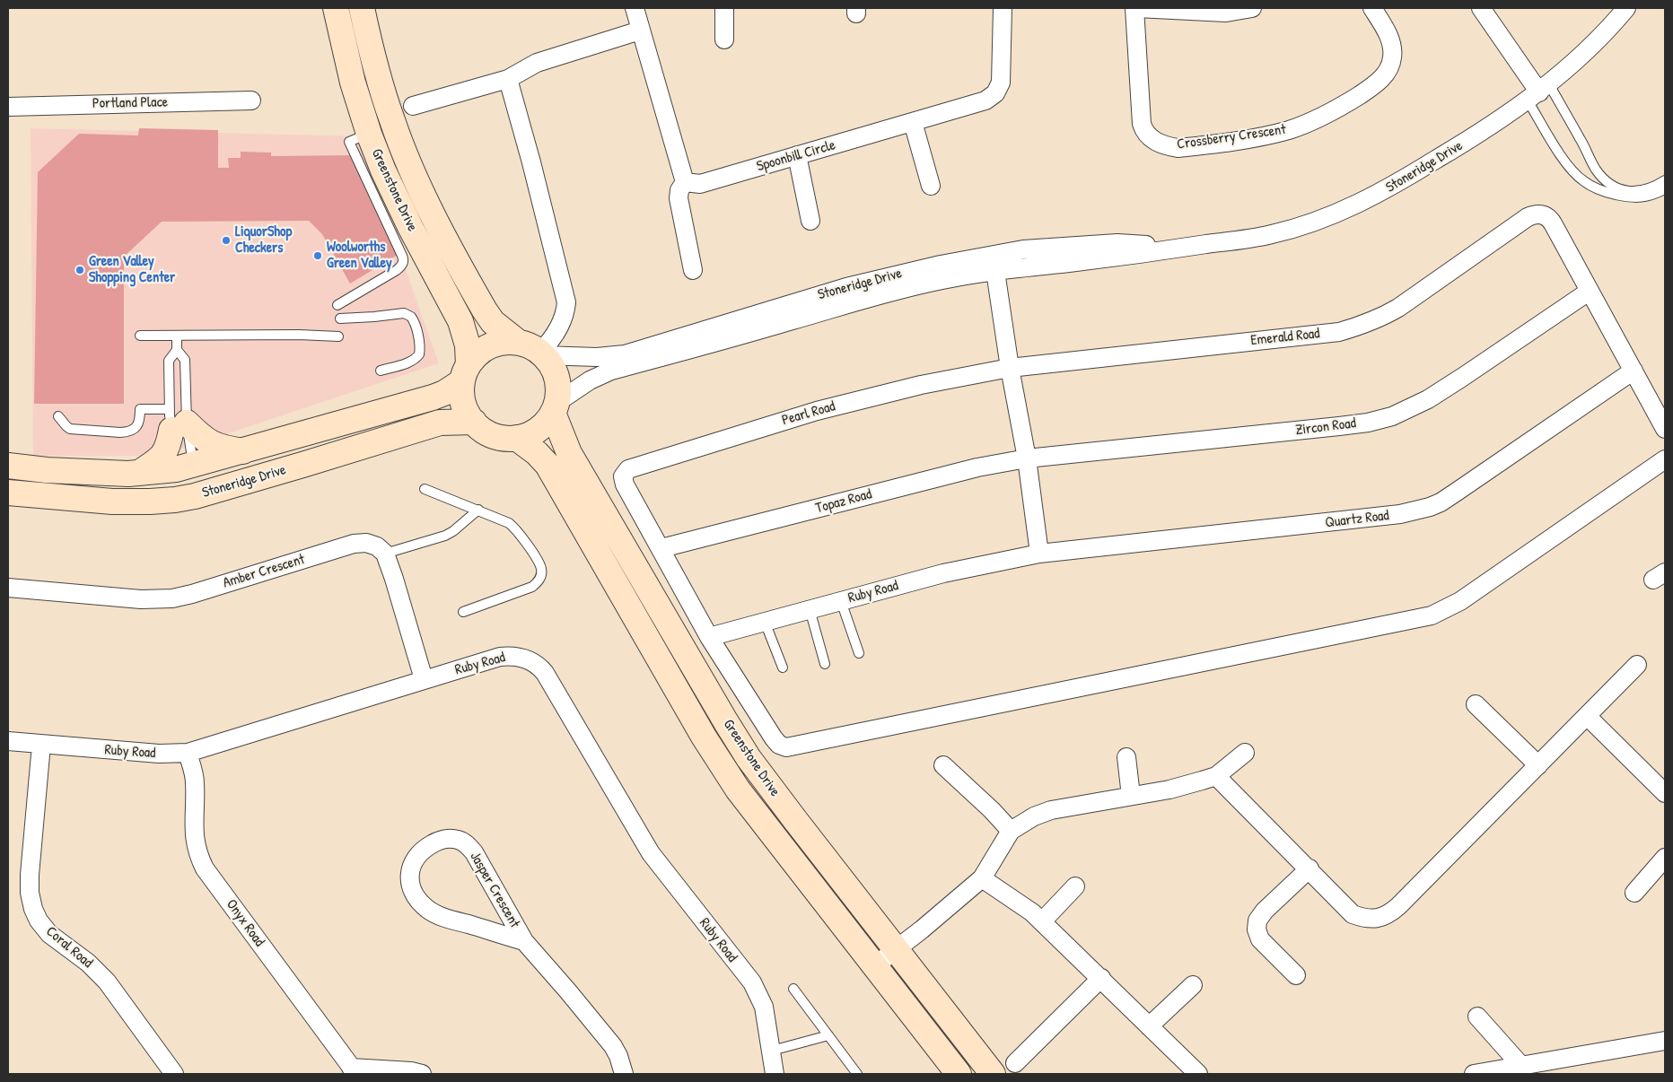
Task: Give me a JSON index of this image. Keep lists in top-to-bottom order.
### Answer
{
  "streets": {
    "main road": ["Stoneridge Drive", "Greenstone Drive"],
    "street": [
      "Portland Place",
      "Crossberry Crescent",
      "Spoonbill Circle",
      "Emerald Road",
      "Pearl Road",
      "Zircon Road",
      "Topaz Road",
      "Quartz Road",
      "Amber Crescent",
      "Ruby Road",
      "Jasper Crescent",
      "Onyx Road",
      "Coral Road"
    ]
  },
  "crossings": [
    ["Stoneridge Drive", "Greenstone Drive"],
    ["Emerald Road", "Pearl Road"],
    ["Emerald Road", "Zircon Road"],
    ["Pearl Road", "Topaz Road"],
    ["Zircon Road", "Topaz Road"],
    ["Quartz Road", "Ruby Road"],
    ["Ruby Road", "Onyx Road"],
    ["Ruby Road", "Coral Road"]
  ],
  "places": ["LiquorShop Checkers", "Woolworths Green Valley", "Green Valley Shopping Center"]
}
